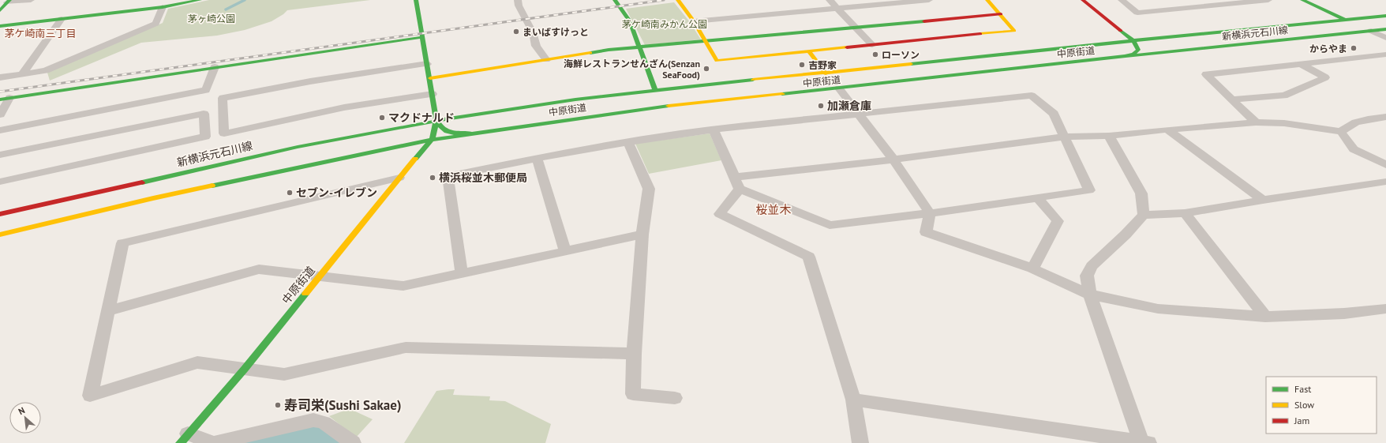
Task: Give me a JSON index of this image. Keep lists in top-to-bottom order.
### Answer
{
  "streets": {
    "street": ["新横浜元石川線", "中原街道"]
  },
  "crossings": [
    ["新横浜元石川線", "中原街道"]
  ],
  "districts": ["茅ケ崎南三丁目", "桜並木"],
  "parks": ["茅ヶ崎公園", "茅ケ崎南みかん公園"],
  "places": [
    "まいばすけっと",
    "からやま",
    "ローソン",
    "吉野家",
    "海鮮レストランせんざん(Senzan SeaFood)",
    "加瀬倉庫",
    "マクドナルド",
    "横浜桜並木郵便局",
    "セブン-イレブン",
    "寿司栄(Sushi Sakae)"
  ],
  "legend": ["Fast", "Slow", "Jam"],
  "north": "top left"
}
